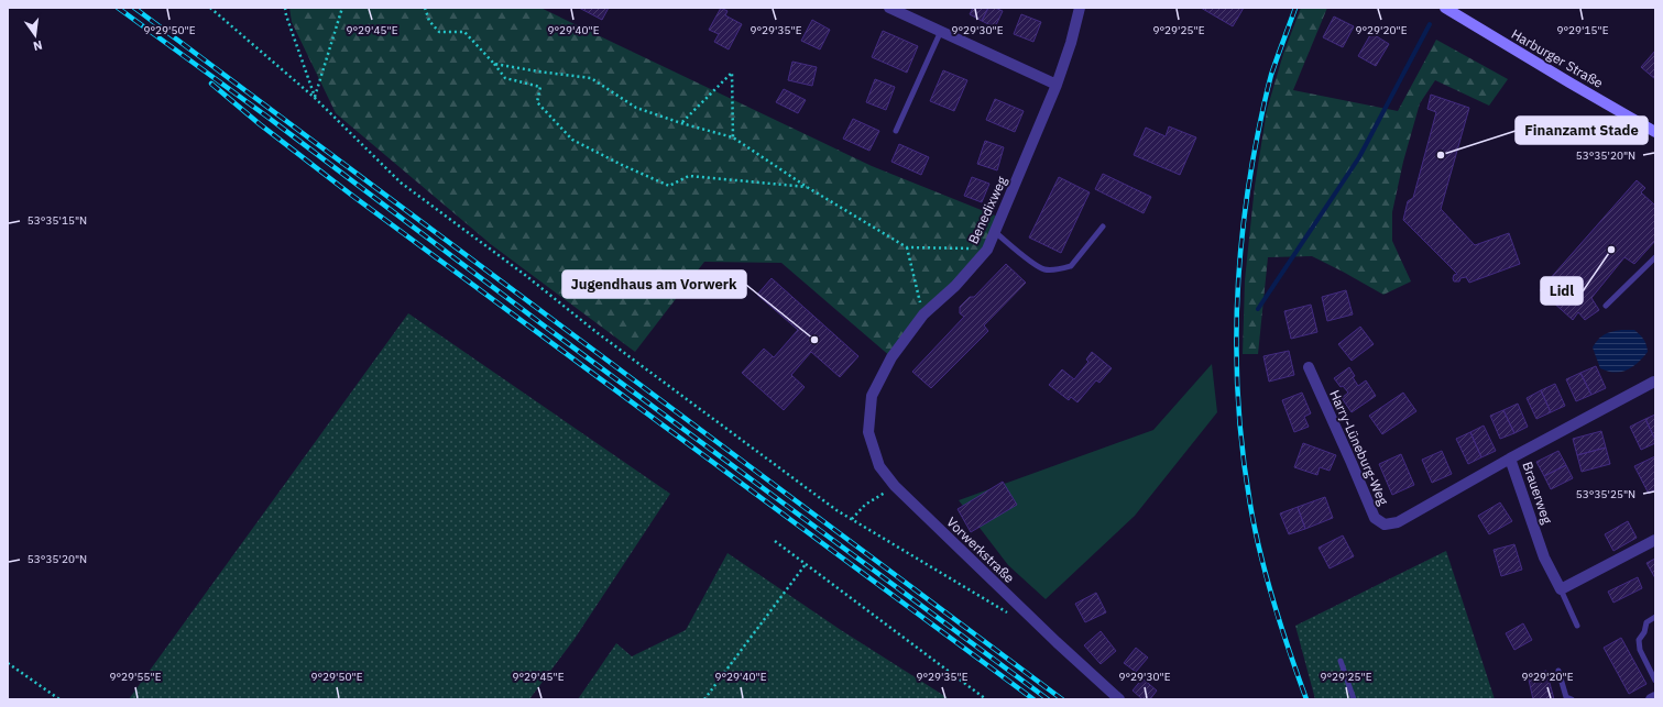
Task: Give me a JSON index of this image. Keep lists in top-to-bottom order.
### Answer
{
  "streets": {
    "main road": ["Harburger Straße"],
    "street": [
      "Benedixweg",
      "Harry-Lüneburg-Weg",
      "Brauerweg",
      "Vorwerkstraße"
    ]
  },
  "crossings": [
    ["Benedixweg", "Vorwerkstraße"],
    ["Harry-Lüneburg-Weg", "Brauerweg"]
  ],
  "places": ["Finanzamt Stade", "Lidl", "Jugendhaus am Vorwerk"],
  "north": "bottom",
  "coordinates": [
    "9°29'50\"E",
    "9°29'45\"E",
    "9°29'40\"E",
    "9°29'35\"E",
    "9°29'30\"E",
    "9°29'25\"E",
    "9°29'20\"E",
    "9°29'15\"E",
    "53°35'20\"N",
    "53°35'15\"N",
    "53°35'25\"N",
    "9°29'55\"E"
  ]
}
